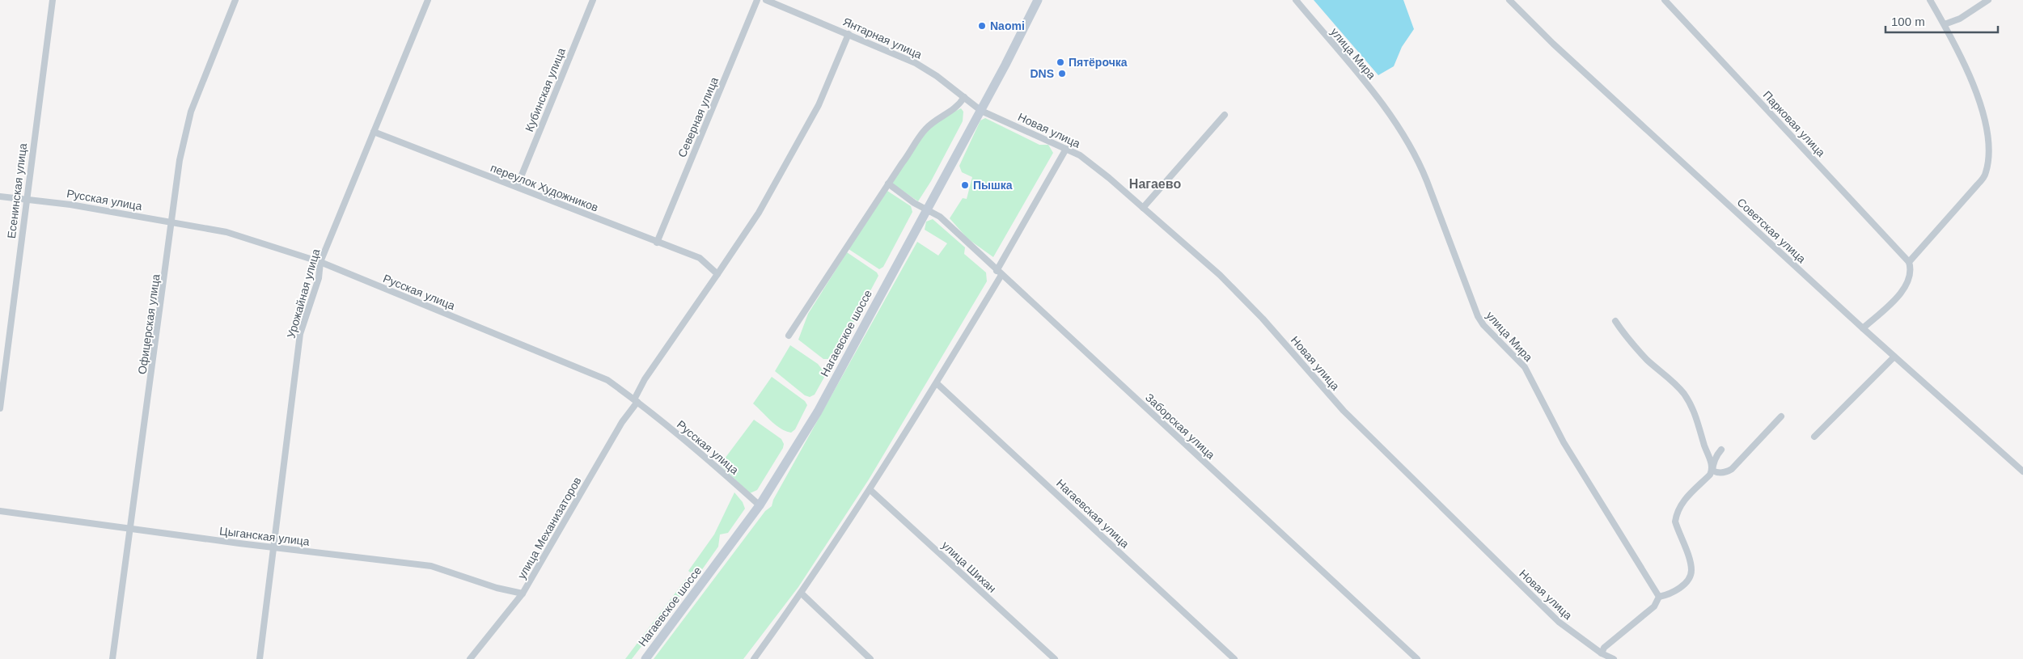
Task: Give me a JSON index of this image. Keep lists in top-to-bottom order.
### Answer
{
  "streets": {
    "street": [
      "Янтарная улица",
      "улица Мира",
      "Кубинская улица",
      "Северная улица",
      "Парковая улица",
      "Новая улица",
      "переулок Художников",
      "Есенинская улица",
      "Русская улица",
      "Советская улица",
      "Урожайная улица",
      "Офицерская улица",
      "Нагаевское шоссе",
      "Заборская улица",
      "Нагаевская улица",
      "улица Механизаторов",
      "Цыганская улица",
      "улица Шихан"
    ]
  },
  "crossings": [
    ["Янтарная улица", "Новая улица"],
    ["Янтарная улица", "Нагаевское шоссе"],
    ["Янтарная улица", "улица Механизаторов"],
    ["Кубинская улица", "переулок Художников"],
    ["Северная улица", "переулок Художников"],
    ["Новая улица", "Нагаевское шоссе"],
    ["переулок Художников", "Урожайная улица"],
    ["переулок Художников", "улица Механизаторов"],
    ["Есенинская улица", "Русская улица"],
    ["Русская улица", "Урожайная улица"],
    ["Русская улица", "Офицерская улица"],
    ["Русская улица", "Нагаевское шоссе"],
    ["Русская улица", "улица Механизаторов"],
    ["Урожайная улица", "Цыганская улица"],
    ["Офицерская улица", "Цыганская улица"],
    ["Нагаевское шоссе", "Заборская улица"],
    ["улица Механизаторов", "Цыганская улица"]
  ],
  "districts": ["Нагаево"],
  "places": [
    "Naomi",
    "Пятёрочка",
    "DNS",
    "Пышка"
  ],
  "scale_bar": "100 m"
}
